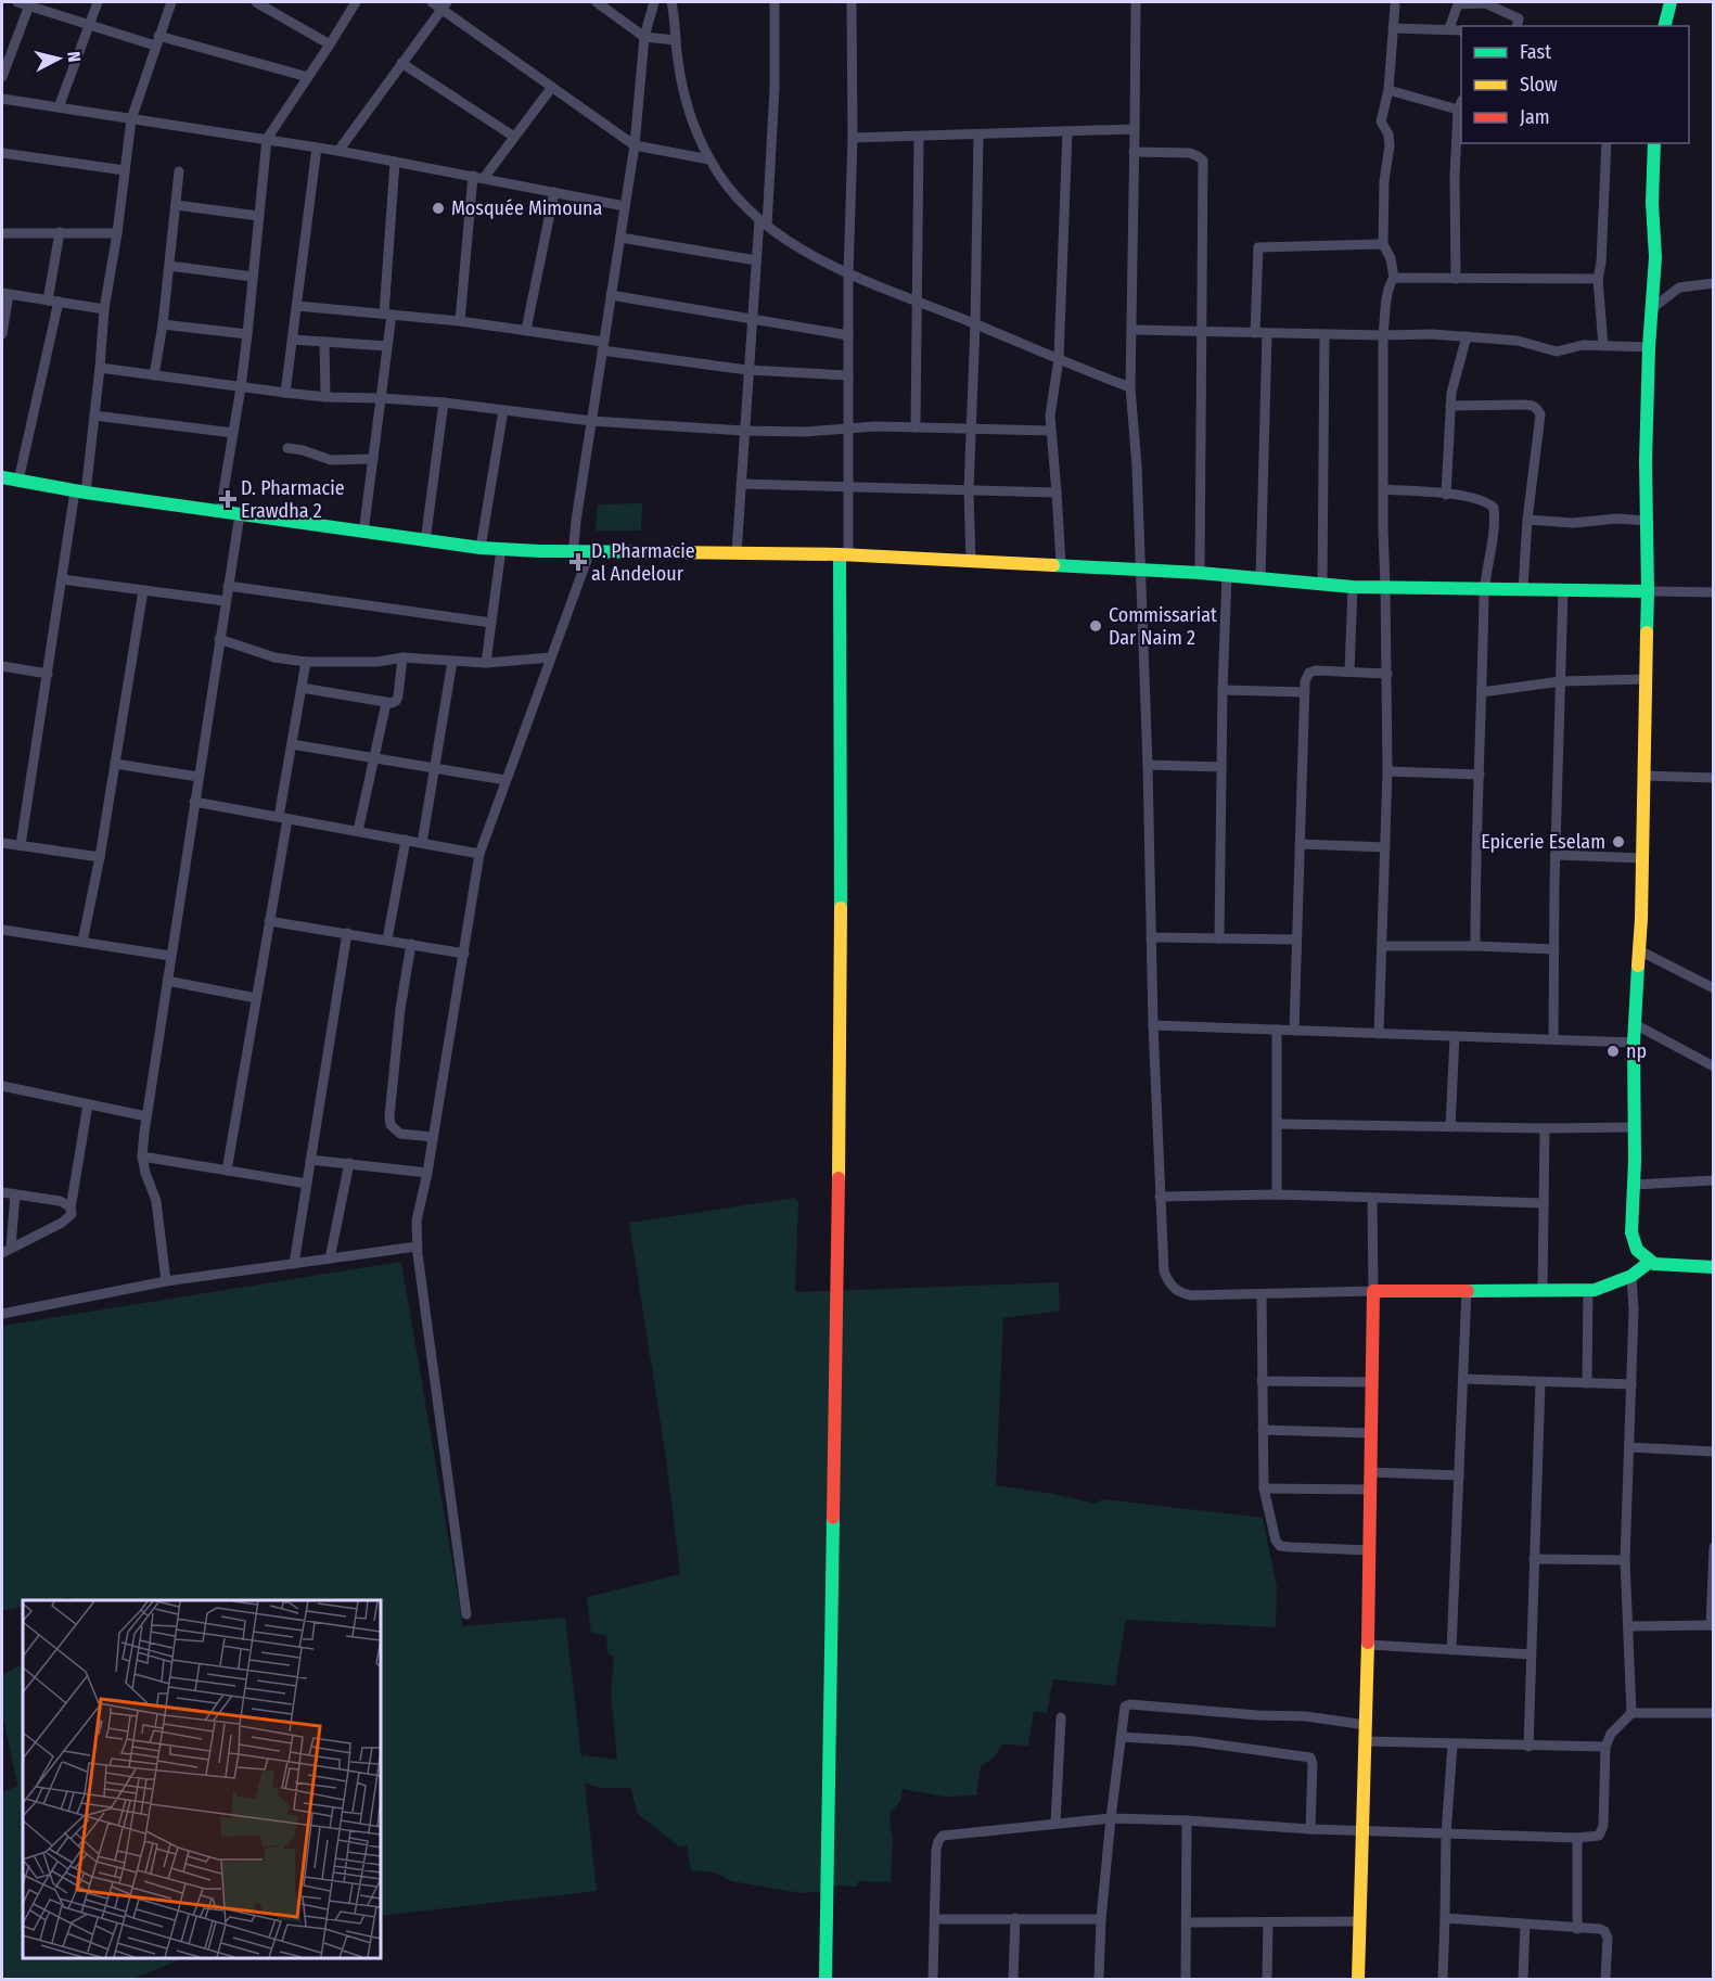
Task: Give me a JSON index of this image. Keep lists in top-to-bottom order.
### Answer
{
  "places": {
    "other": [
      "Mosquée Mimouna",
      "Commissariat Dar Naim 2",
      "Epicerie Eselam",
      "np"
    ],
    "health": ["D. Pharmacie Erawdha 2", "D. Pharmacie al Andelour"]
  },
  "legend": ["Fast", "Slow", "Jam"],
  "north": "right"
}
